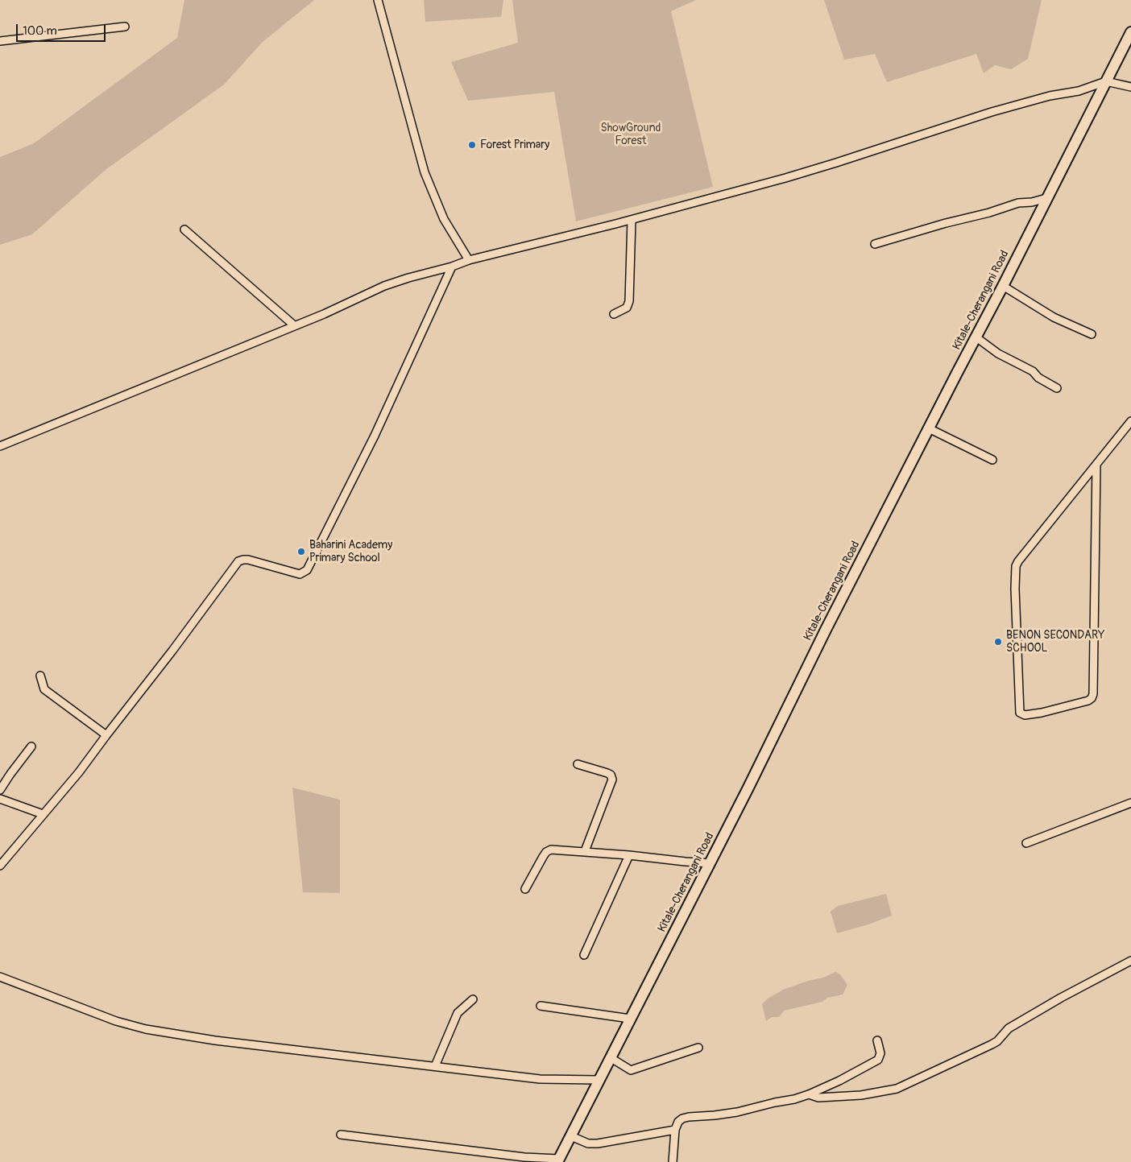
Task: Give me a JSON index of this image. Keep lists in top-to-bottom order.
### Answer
{
  "streets": {
    "main road": ["Kitale-Cherangani Road"]
  },
  "parks": ["ShowGround Forest"],
  "places": ["Forest Primary", "Baharini Academy Primary School", "BENON SECONDARY SCHOOL"],
  "scale_bar": "100 m"
}
